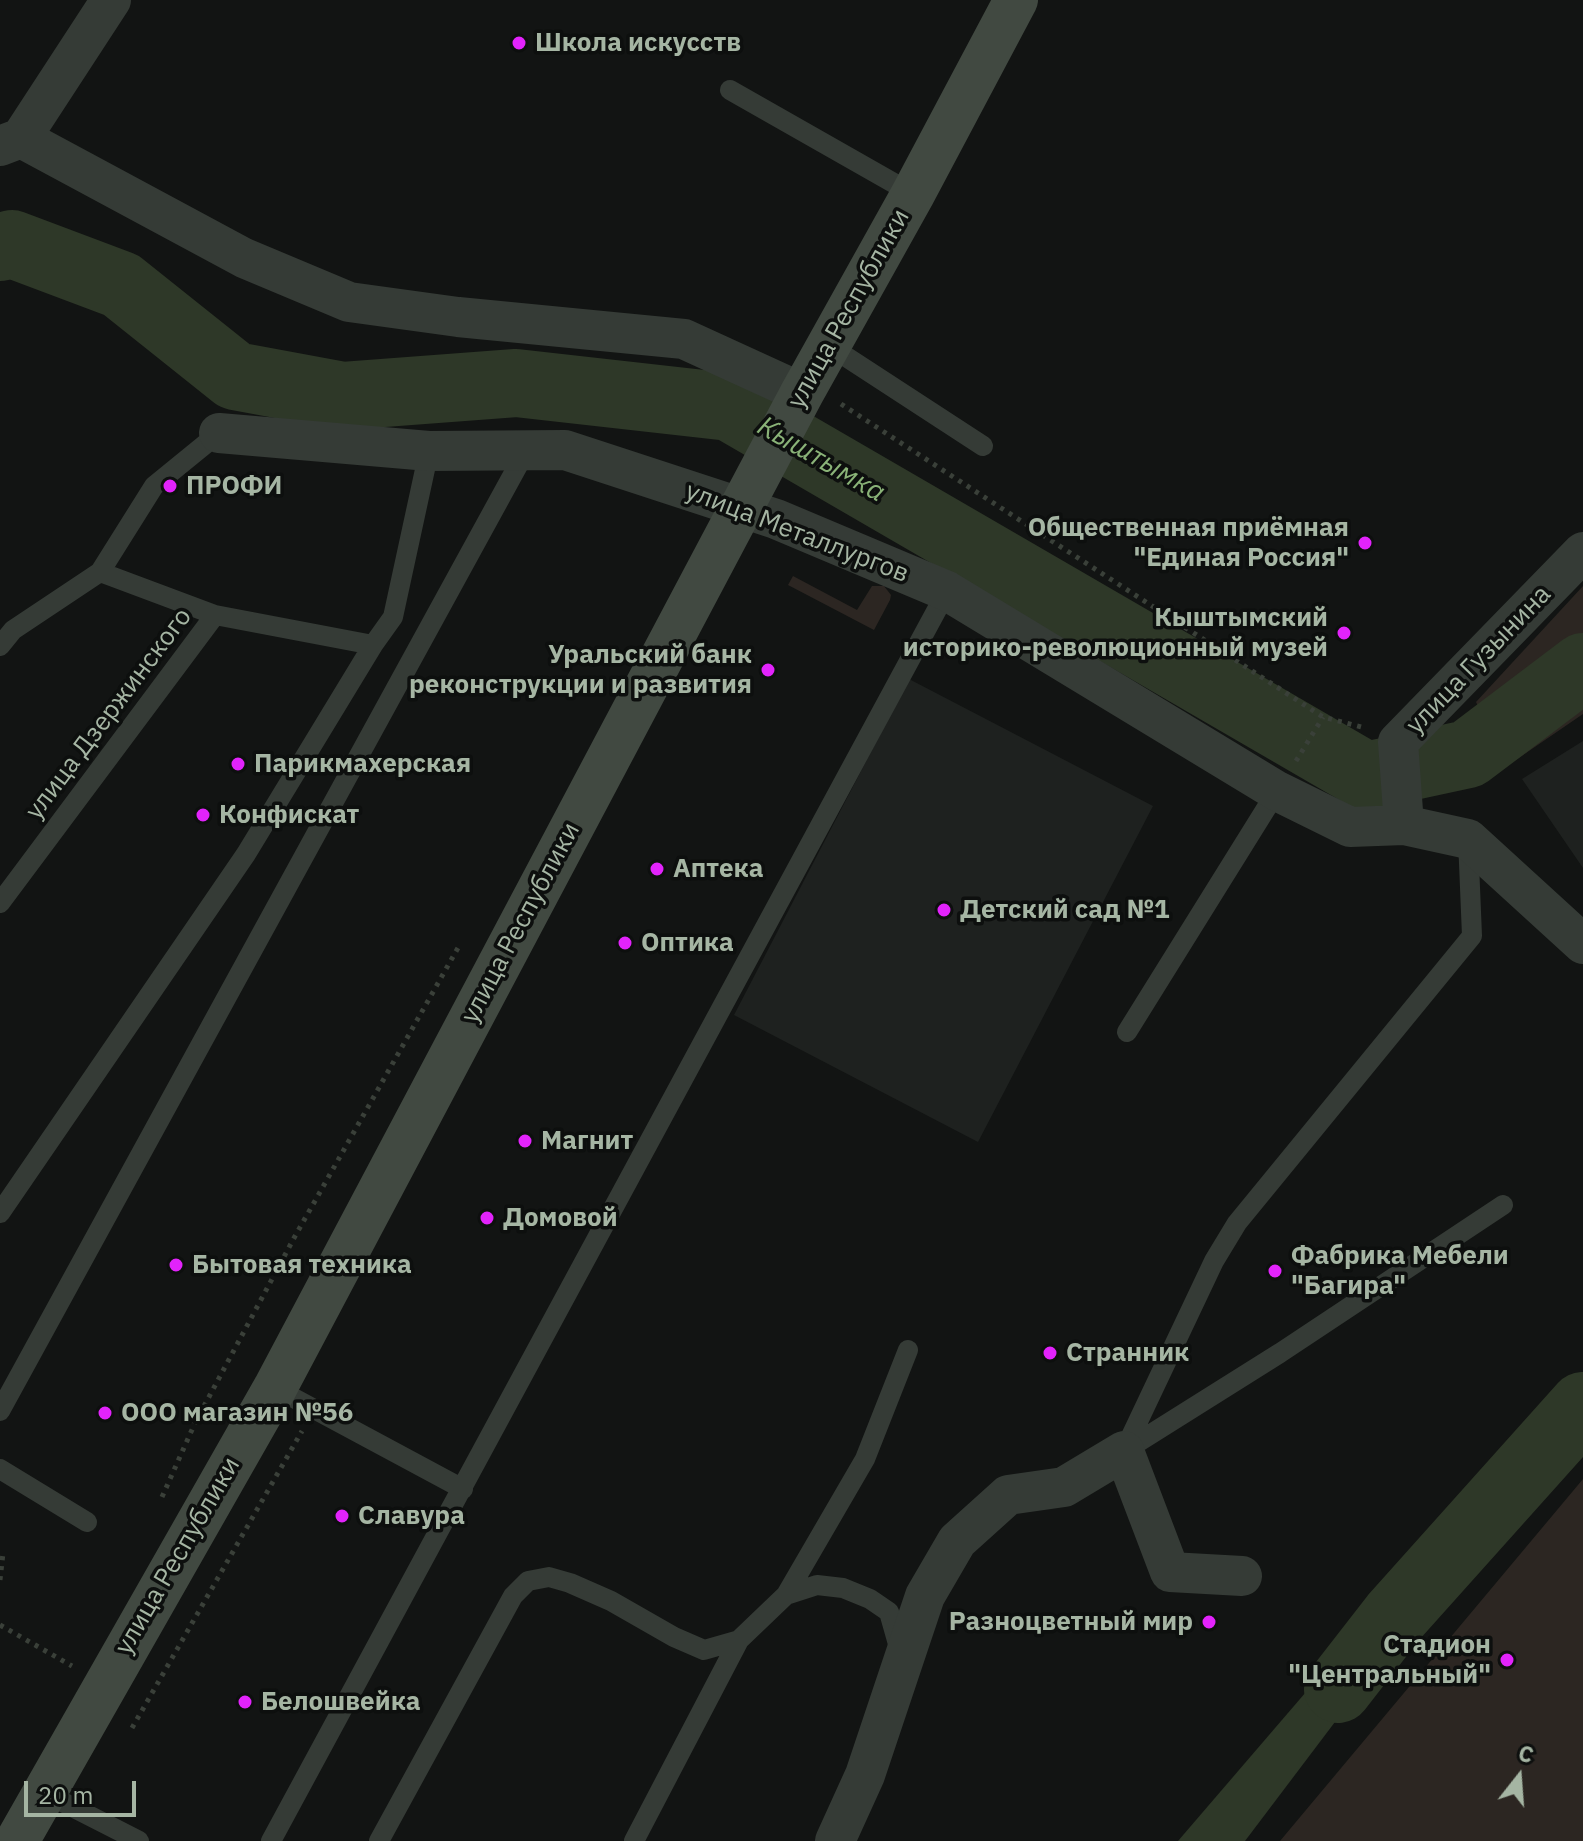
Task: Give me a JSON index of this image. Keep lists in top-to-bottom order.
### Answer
{
  "streets": {
    "main road": ["улица Республики"],
    "street": ["улица Металлургов", "улица Гузынина"],
    "lane": ["улица Дзержинского"]
  },
  "crossings": [
    ["улица Республики", "улица Металлургов"],
    ["улица Металлургов", "улица Гузынина"],
    ["улица Металлургов", "улица Дзержинского"]
  ],
  "water": ["Кыштымка"],
  "places": [
    "Школа искусств",
    "ПРОФИ",
    "Общественная приёмная \"Единая Россия\"",
    "Кыштымский историко-революционный музей",
    "Уральский банк реконструкции и развития",
    "Парикмахерская",
    "Конфискат",
    "Аптека",
    "Детский сад №1",
    "Оптика",
    "Магнит",
    "Домовой",
    "Бытовая техника",
    "Фабрика Мебели \"Багира\"",
    "Странник",
    "ООО магазин №56",
    "Славура",
    "Разноцветный мир",
    "Стадион \"Центральный\"",
    "Белошвейка"
  ],
  "scale_bar": "20 m",
  "north": "top"
}
